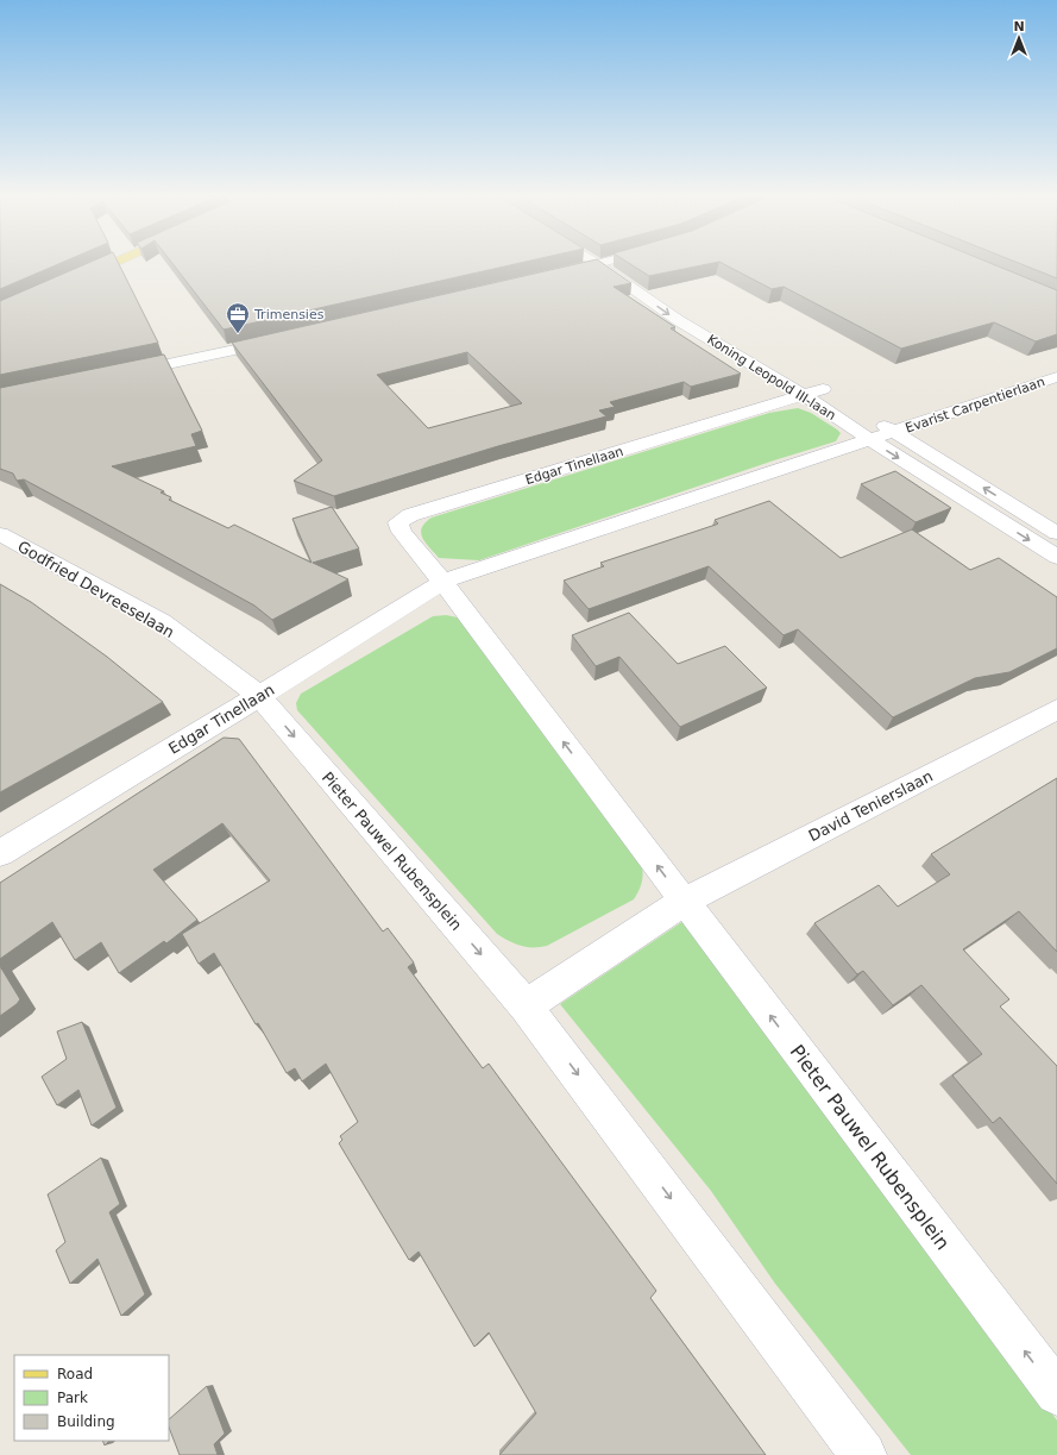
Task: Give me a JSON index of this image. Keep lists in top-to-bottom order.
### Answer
{
  "streets": {
    "street": [
      "Koning Leopold III-laan",
      "Evarist Carpentierlaan",
      "Edgar Tinellaan",
      "Godfried Devreeselaan",
      "David Tenierslaan",
      "Pieter Pauwel Rubensplein"
    ]
  },
  "crossings": [
    ["Koning Leopold III-laan", "Edgar Tinellaan"],
    ["Evarist Carpentierlaan", "Edgar Tinellaan"],
    ["Edgar Tinellaan", "Godfried Devreeselaan"],
    ["Edgar Tinellaan", "Pieter Pauwel Rubensplein"],
    ["Godfried Devreeselaan", "Pieter Pauwel Rubensplein"],
    ["David Tenierslaan", "Pieter Pauwel Rubensplein"]
  ],
  "places": {
    "office": ["Trimensies"]
  },
  "legend": ["Road", "Park", "Building"],
  "north": "top"
}
